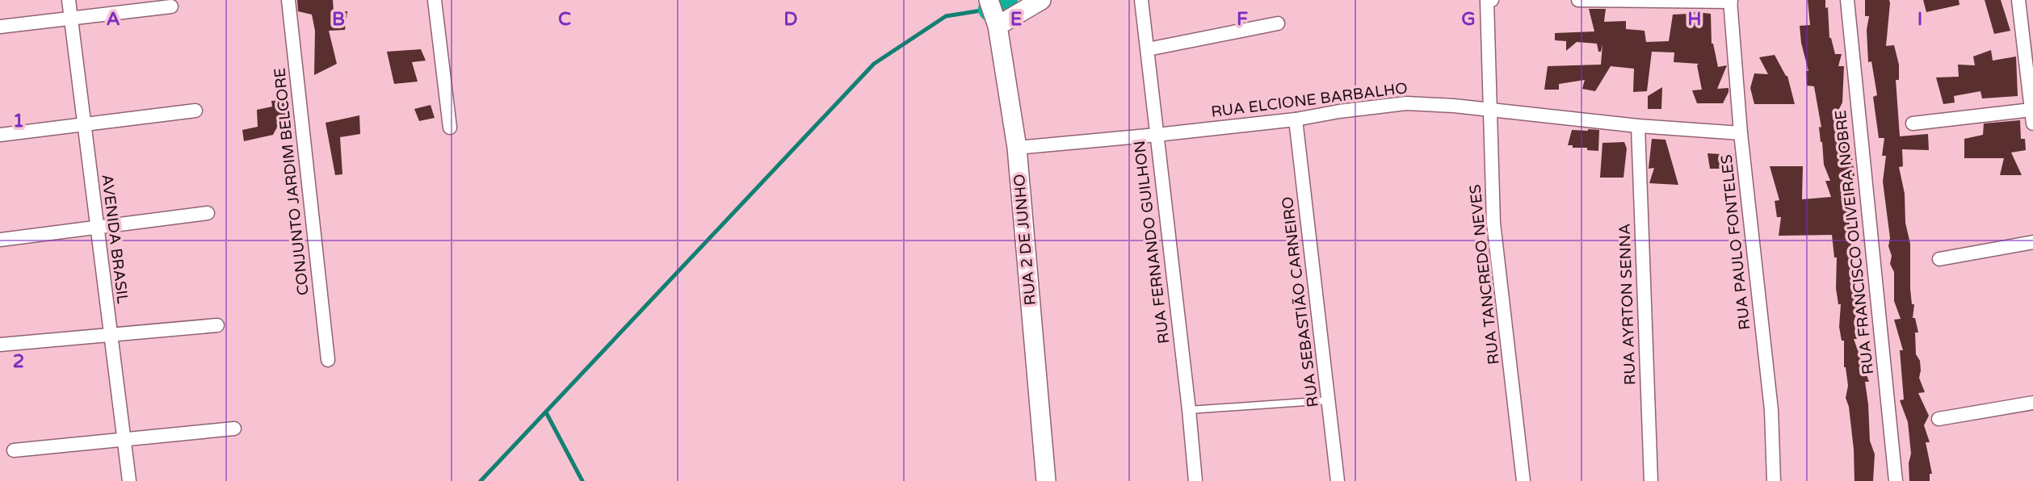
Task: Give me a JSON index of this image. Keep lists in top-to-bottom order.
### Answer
{
  "streets": {
    "street": [
      "RUA ELCIONE BARBALHO",
      "CONJUNTO JARDIM BELCORE",
      "AVENIDA BRASIL",
      "RUA 2 DE JUNHO",
      "RUA FERNANDO GUILHON",
      "RUA PAULO FONTELES",
      "RUA FRANCISCO OLIVEIRA NOBRE",
      "RUA TANCREDO NEVES",
      "RUA SEBASTIÃO CARNEIRO",
      "RUA AYRTON SENNA"
    ]
  },
  "crossings": [
    ["RUA ELCIONE BARBALHO", "RUA 2 DE JUNHO"],
    ["RUA ELCIONE BARBALHO", "RUA FERNANDO GUILHON"],
    ["RUA ELCIONE BARBALHO", "RUA PAULO FONTELES"],
    ["RUA ELCIONE BARBALHO", "RUA TANCREDO NEVES"],
    ["RUA ELCIONE BARBALHO", "RUA SEBASTIÃO CARNEIRO"],
    ["RUA ELCIONE BARBALHO", "RUA AYRTON SENNA"]
  ],
  "grid": {
    "columns": [
      "A",
      "B",
      "C",
      "D",
      "E",
      "F",
      "G",
      "H",
      "I"
    ],
    "rows": ["1", "2"]
  }
}
